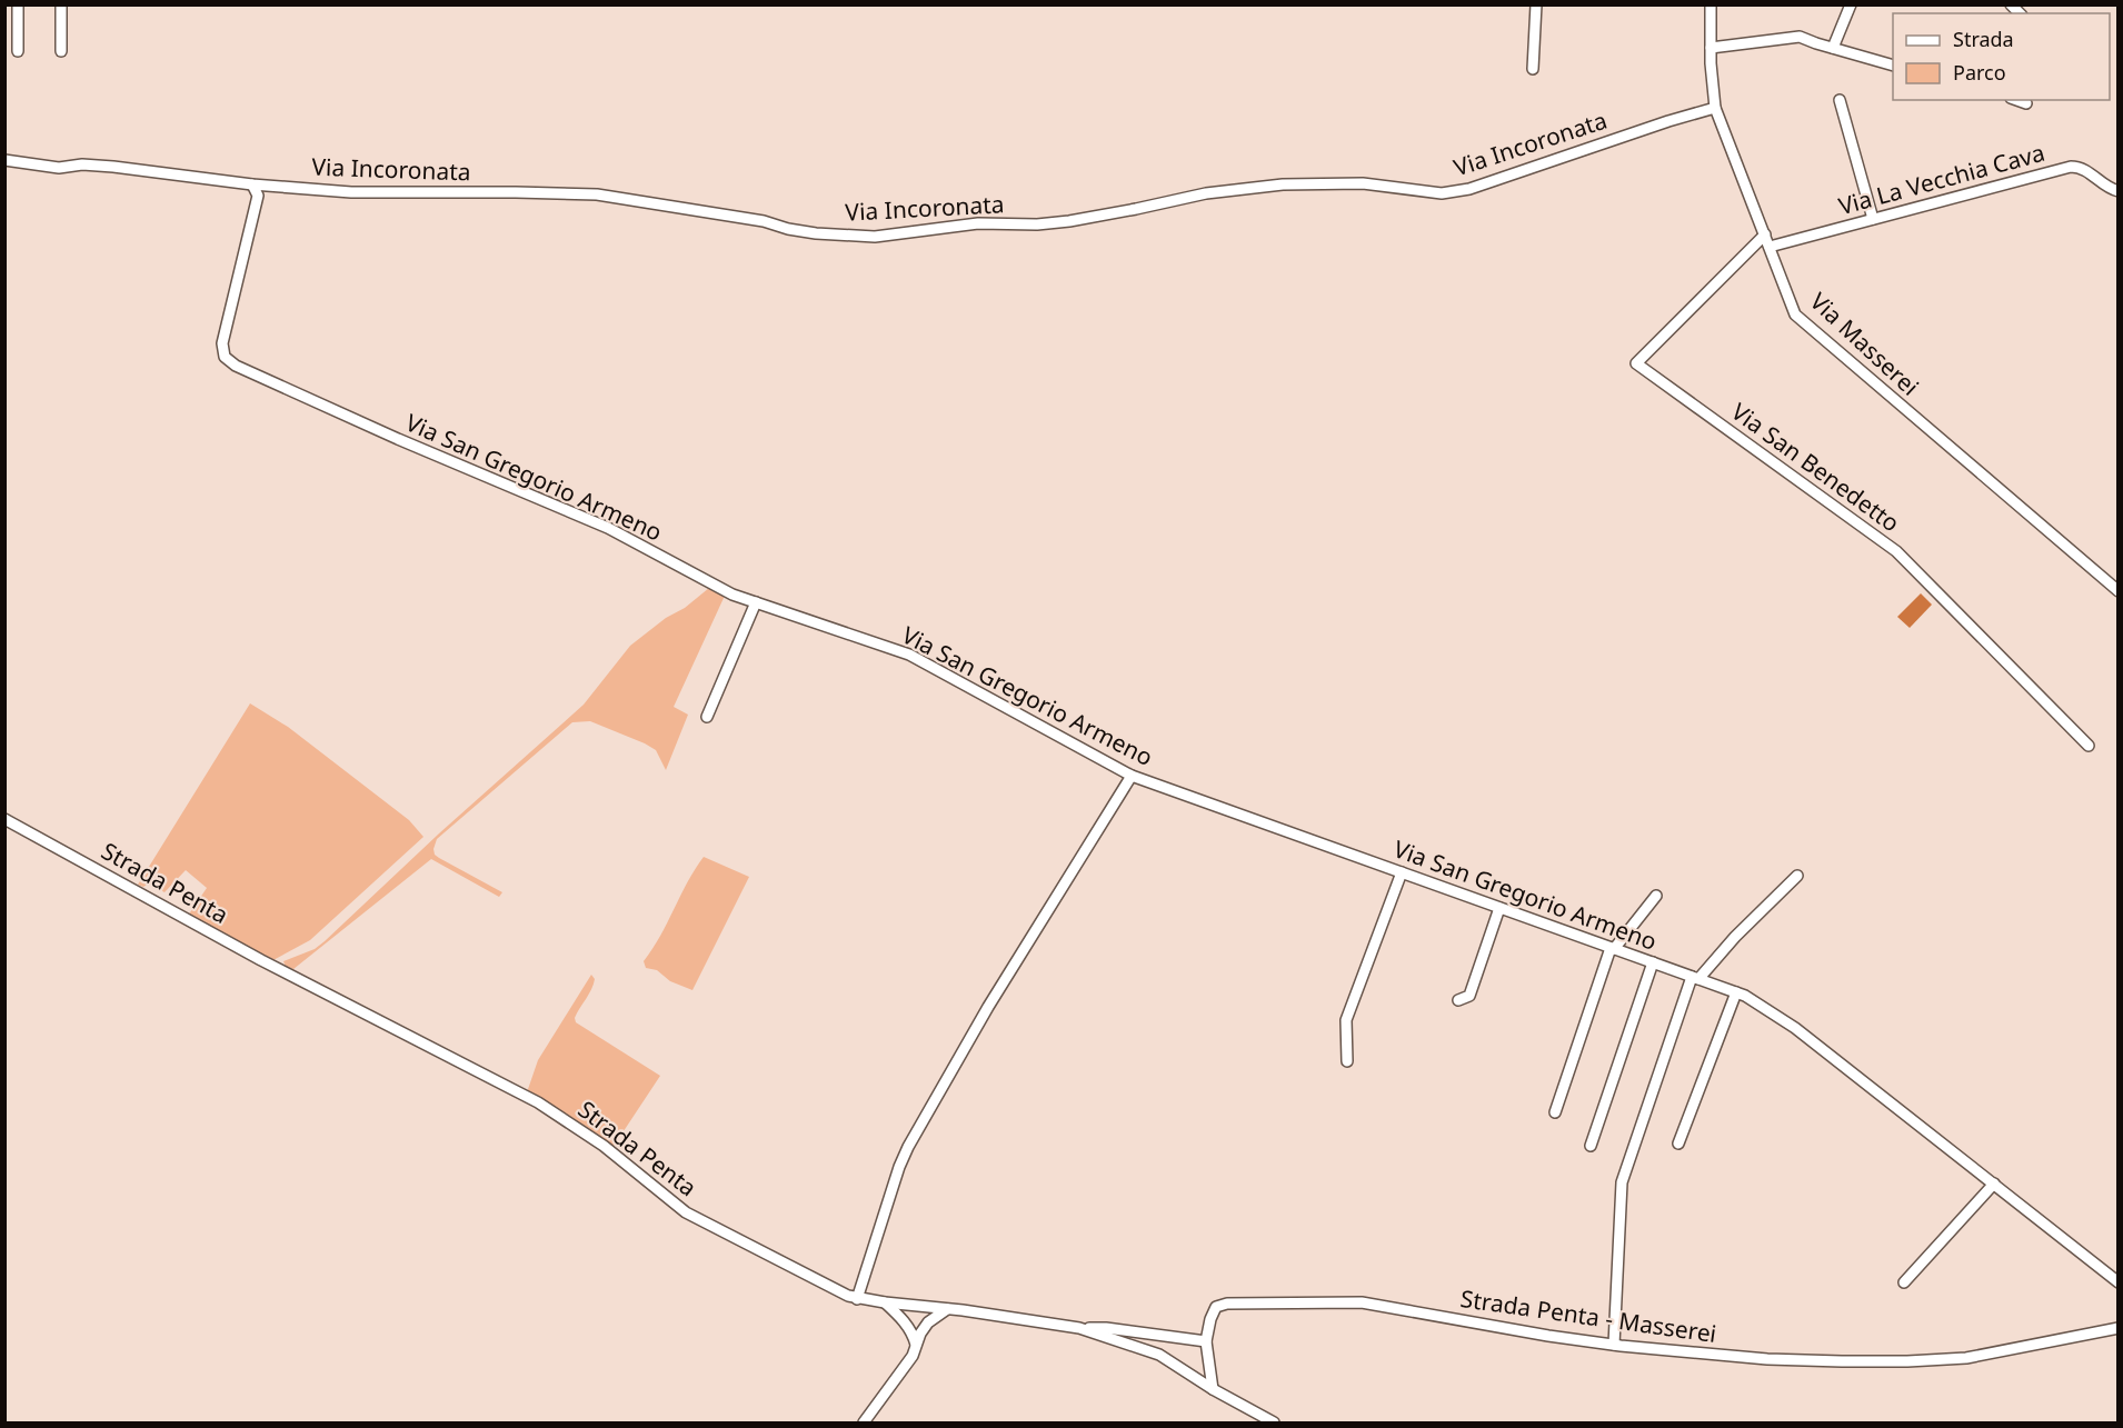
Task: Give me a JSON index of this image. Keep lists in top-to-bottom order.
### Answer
{
  "streets": {
    "street": [
      "Via Incoronata",
      "Via La Vecchia Cava",
      "Via Masserei",
      "Via San Benedetto",
      "Via San Gregorio Armeno",
      "Strada Penta",
      "Strada Penta - Masserei"
    ]
  },
  "crossings": [
    ["Via Incoronata", "Via Masserei"],
    ["Via Incoronata", "Via San Gregorio Armeno"],
    ["Via La Vecchia Cava", "Via Masserei"],
    ["Via Masserei", "Via San Benedetto"]
  ],
  "legend": ["Strada", "Parco"]
}
